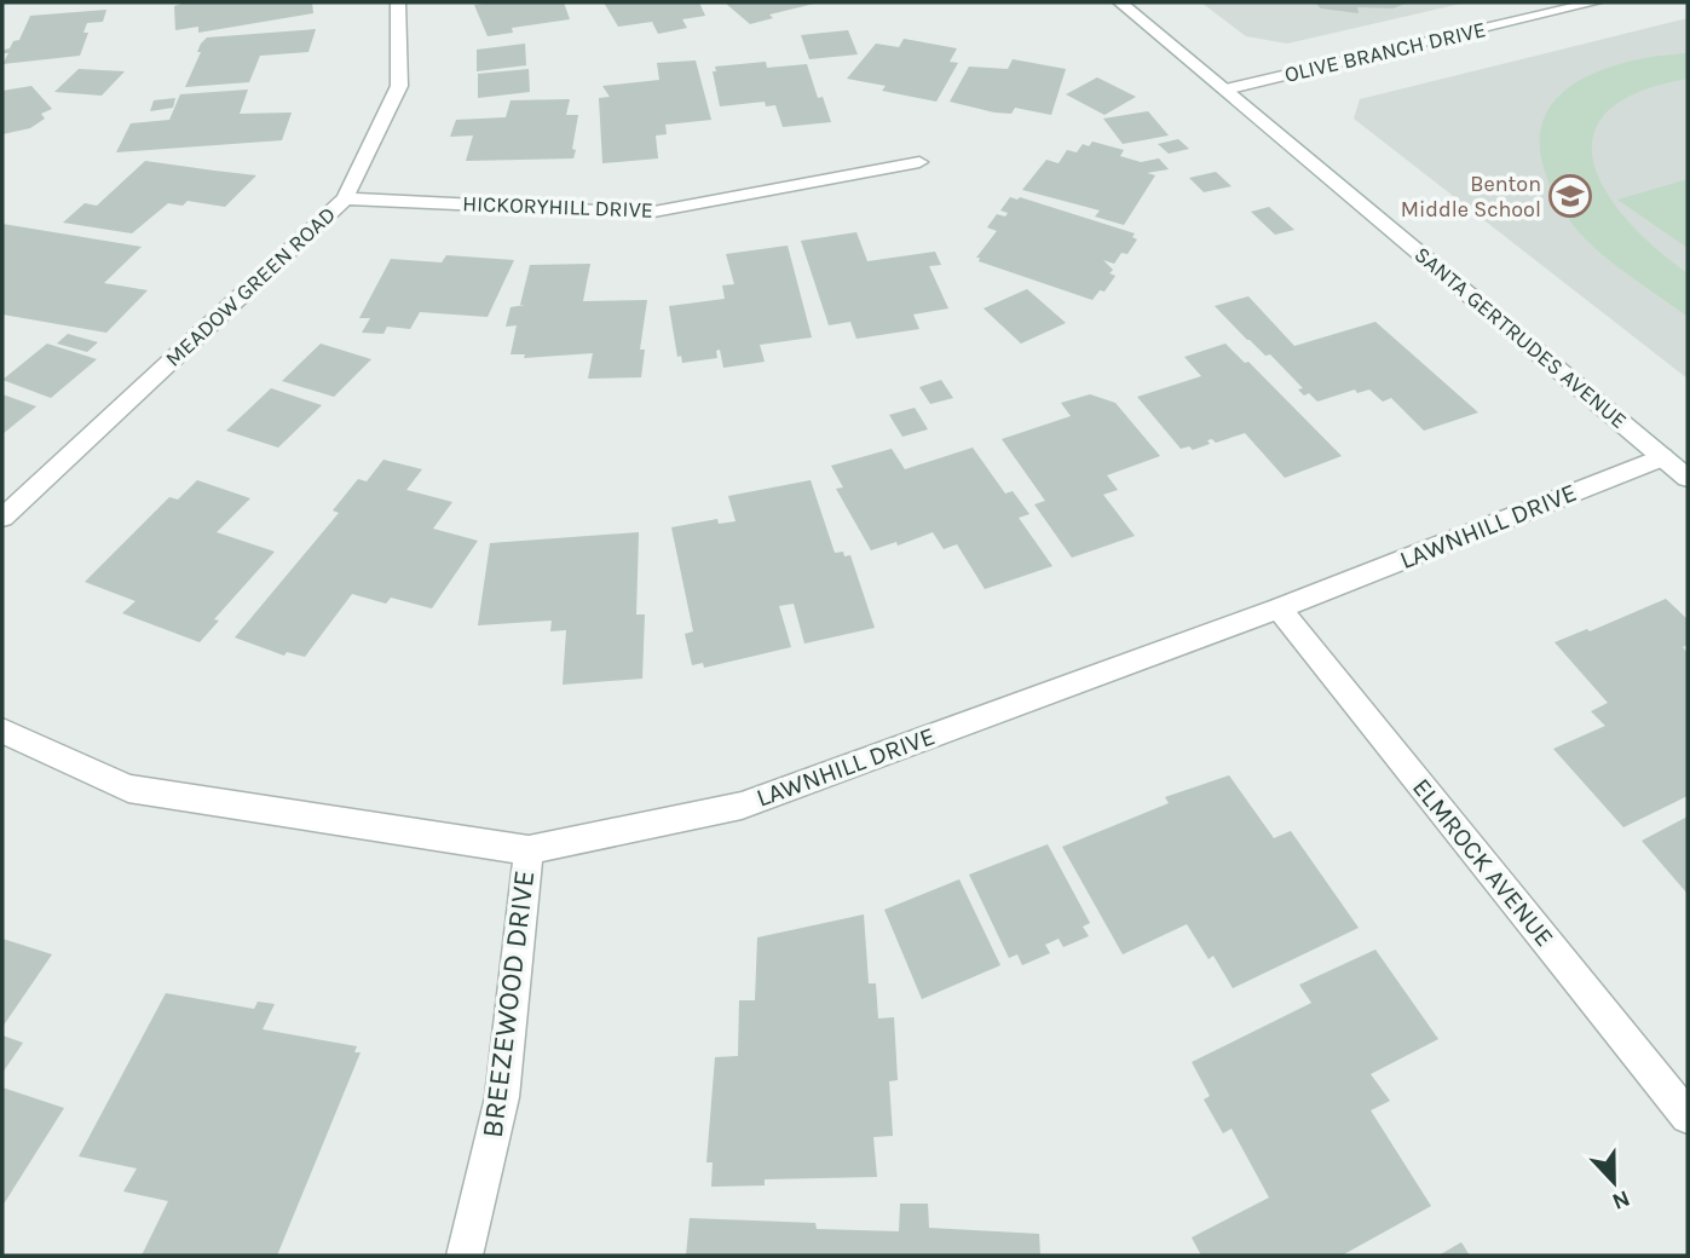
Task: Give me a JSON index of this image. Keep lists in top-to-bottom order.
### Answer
{
  "streets": {
    "street": [
      "OLIVE BRANCH DRIVE",
      "HICKORYHILL DRIVE",
      "MEADOW GREEN ROAD",
      "SANTA GERTRUDES AVENUE",
      "LAWNHILL DRIVE",
      "ELMROCK AVENUE",
      "BREEZEWOOD DRIVE"
    ]
  },
  "crossings": [
    ["OLIVE BRANCH DRIVE", "SANTA GERTRUDES AVENUE"],
    ["HICKORYHILL DRIVE", "MEADOW GREEN ROAD"],
    ["SANTA GERTRUDES AVENUE", "LAWNHILL DRIVE"],
    ["LAWNHILL DRIVE", "ELMROCK AVENUE"],
    ["LAWNHILL DRIVE", "BREEZEWOOD DRIVE"]
  ],
  "places": {
    "school or university": ["Benton Middle School"]
  },
  "north": "bottom"
}
